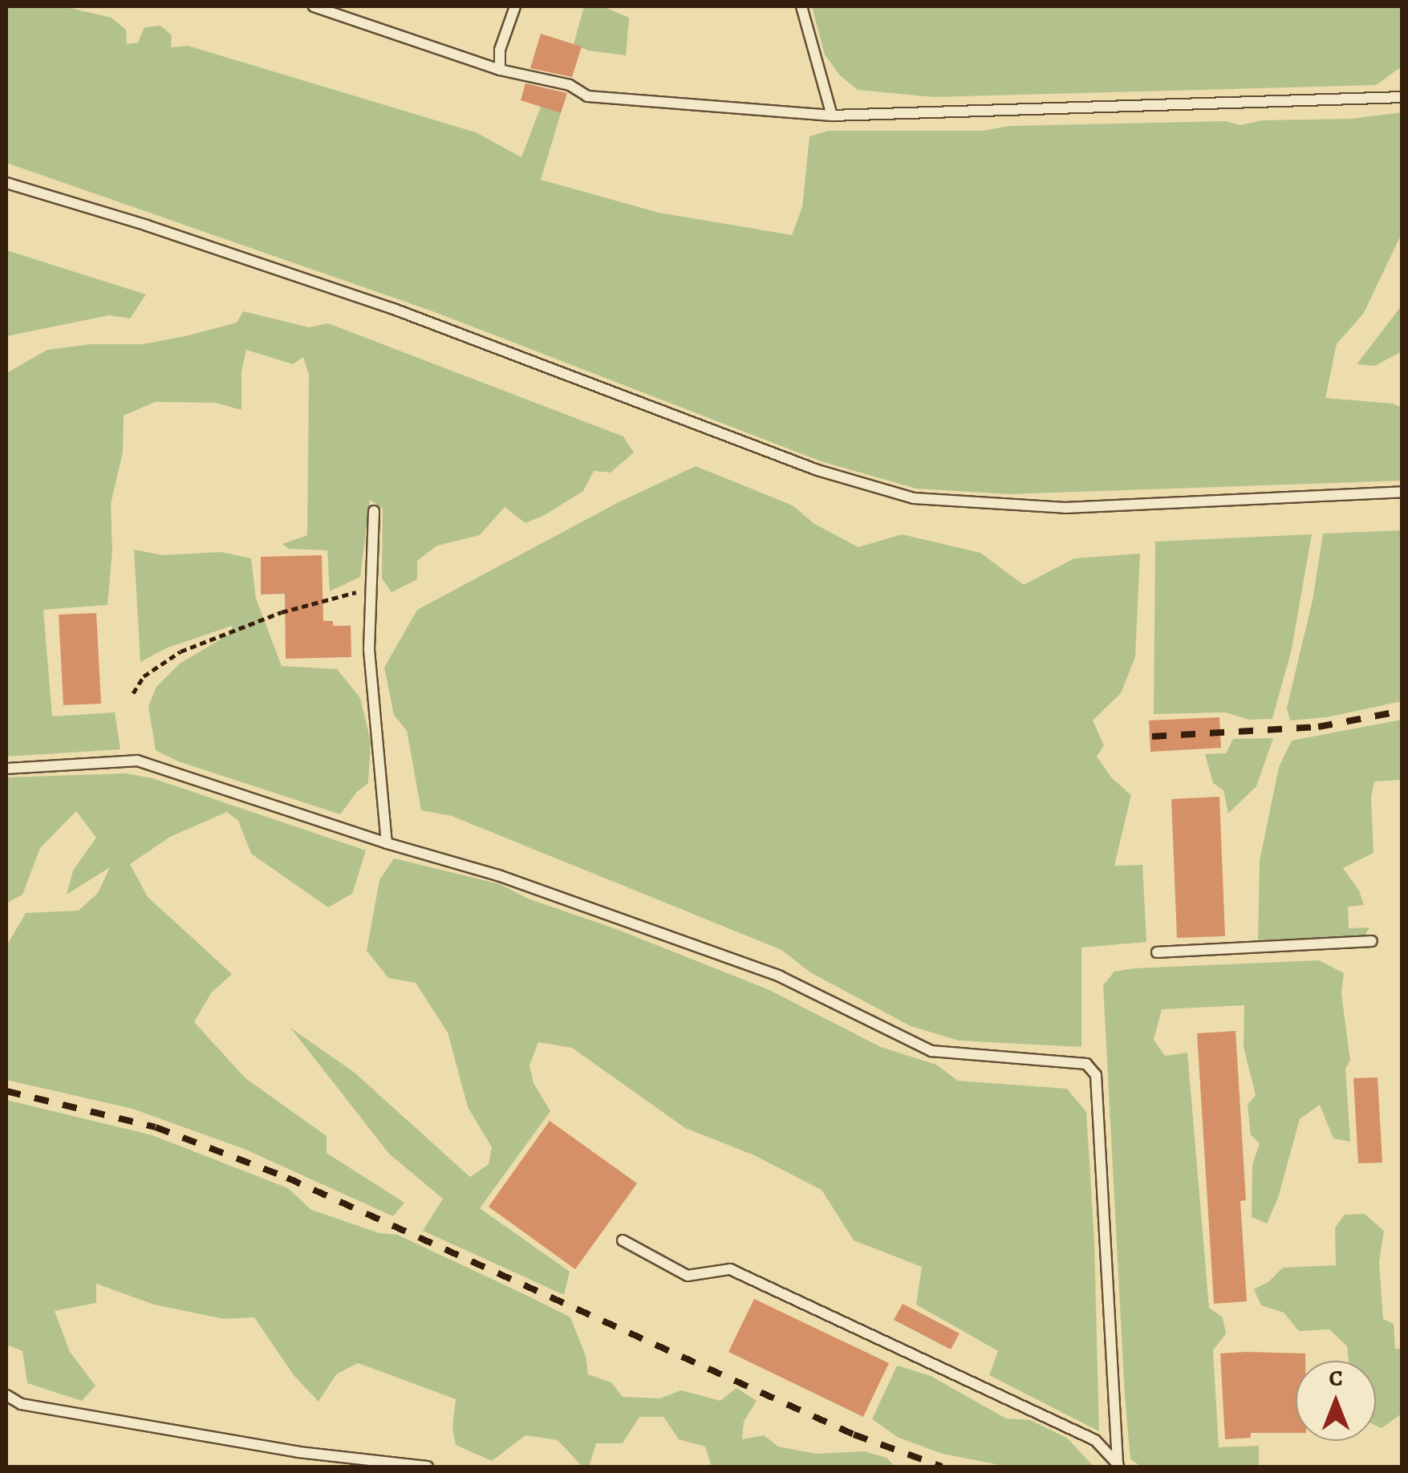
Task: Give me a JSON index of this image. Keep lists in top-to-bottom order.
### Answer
{
  "north": "top"
}
